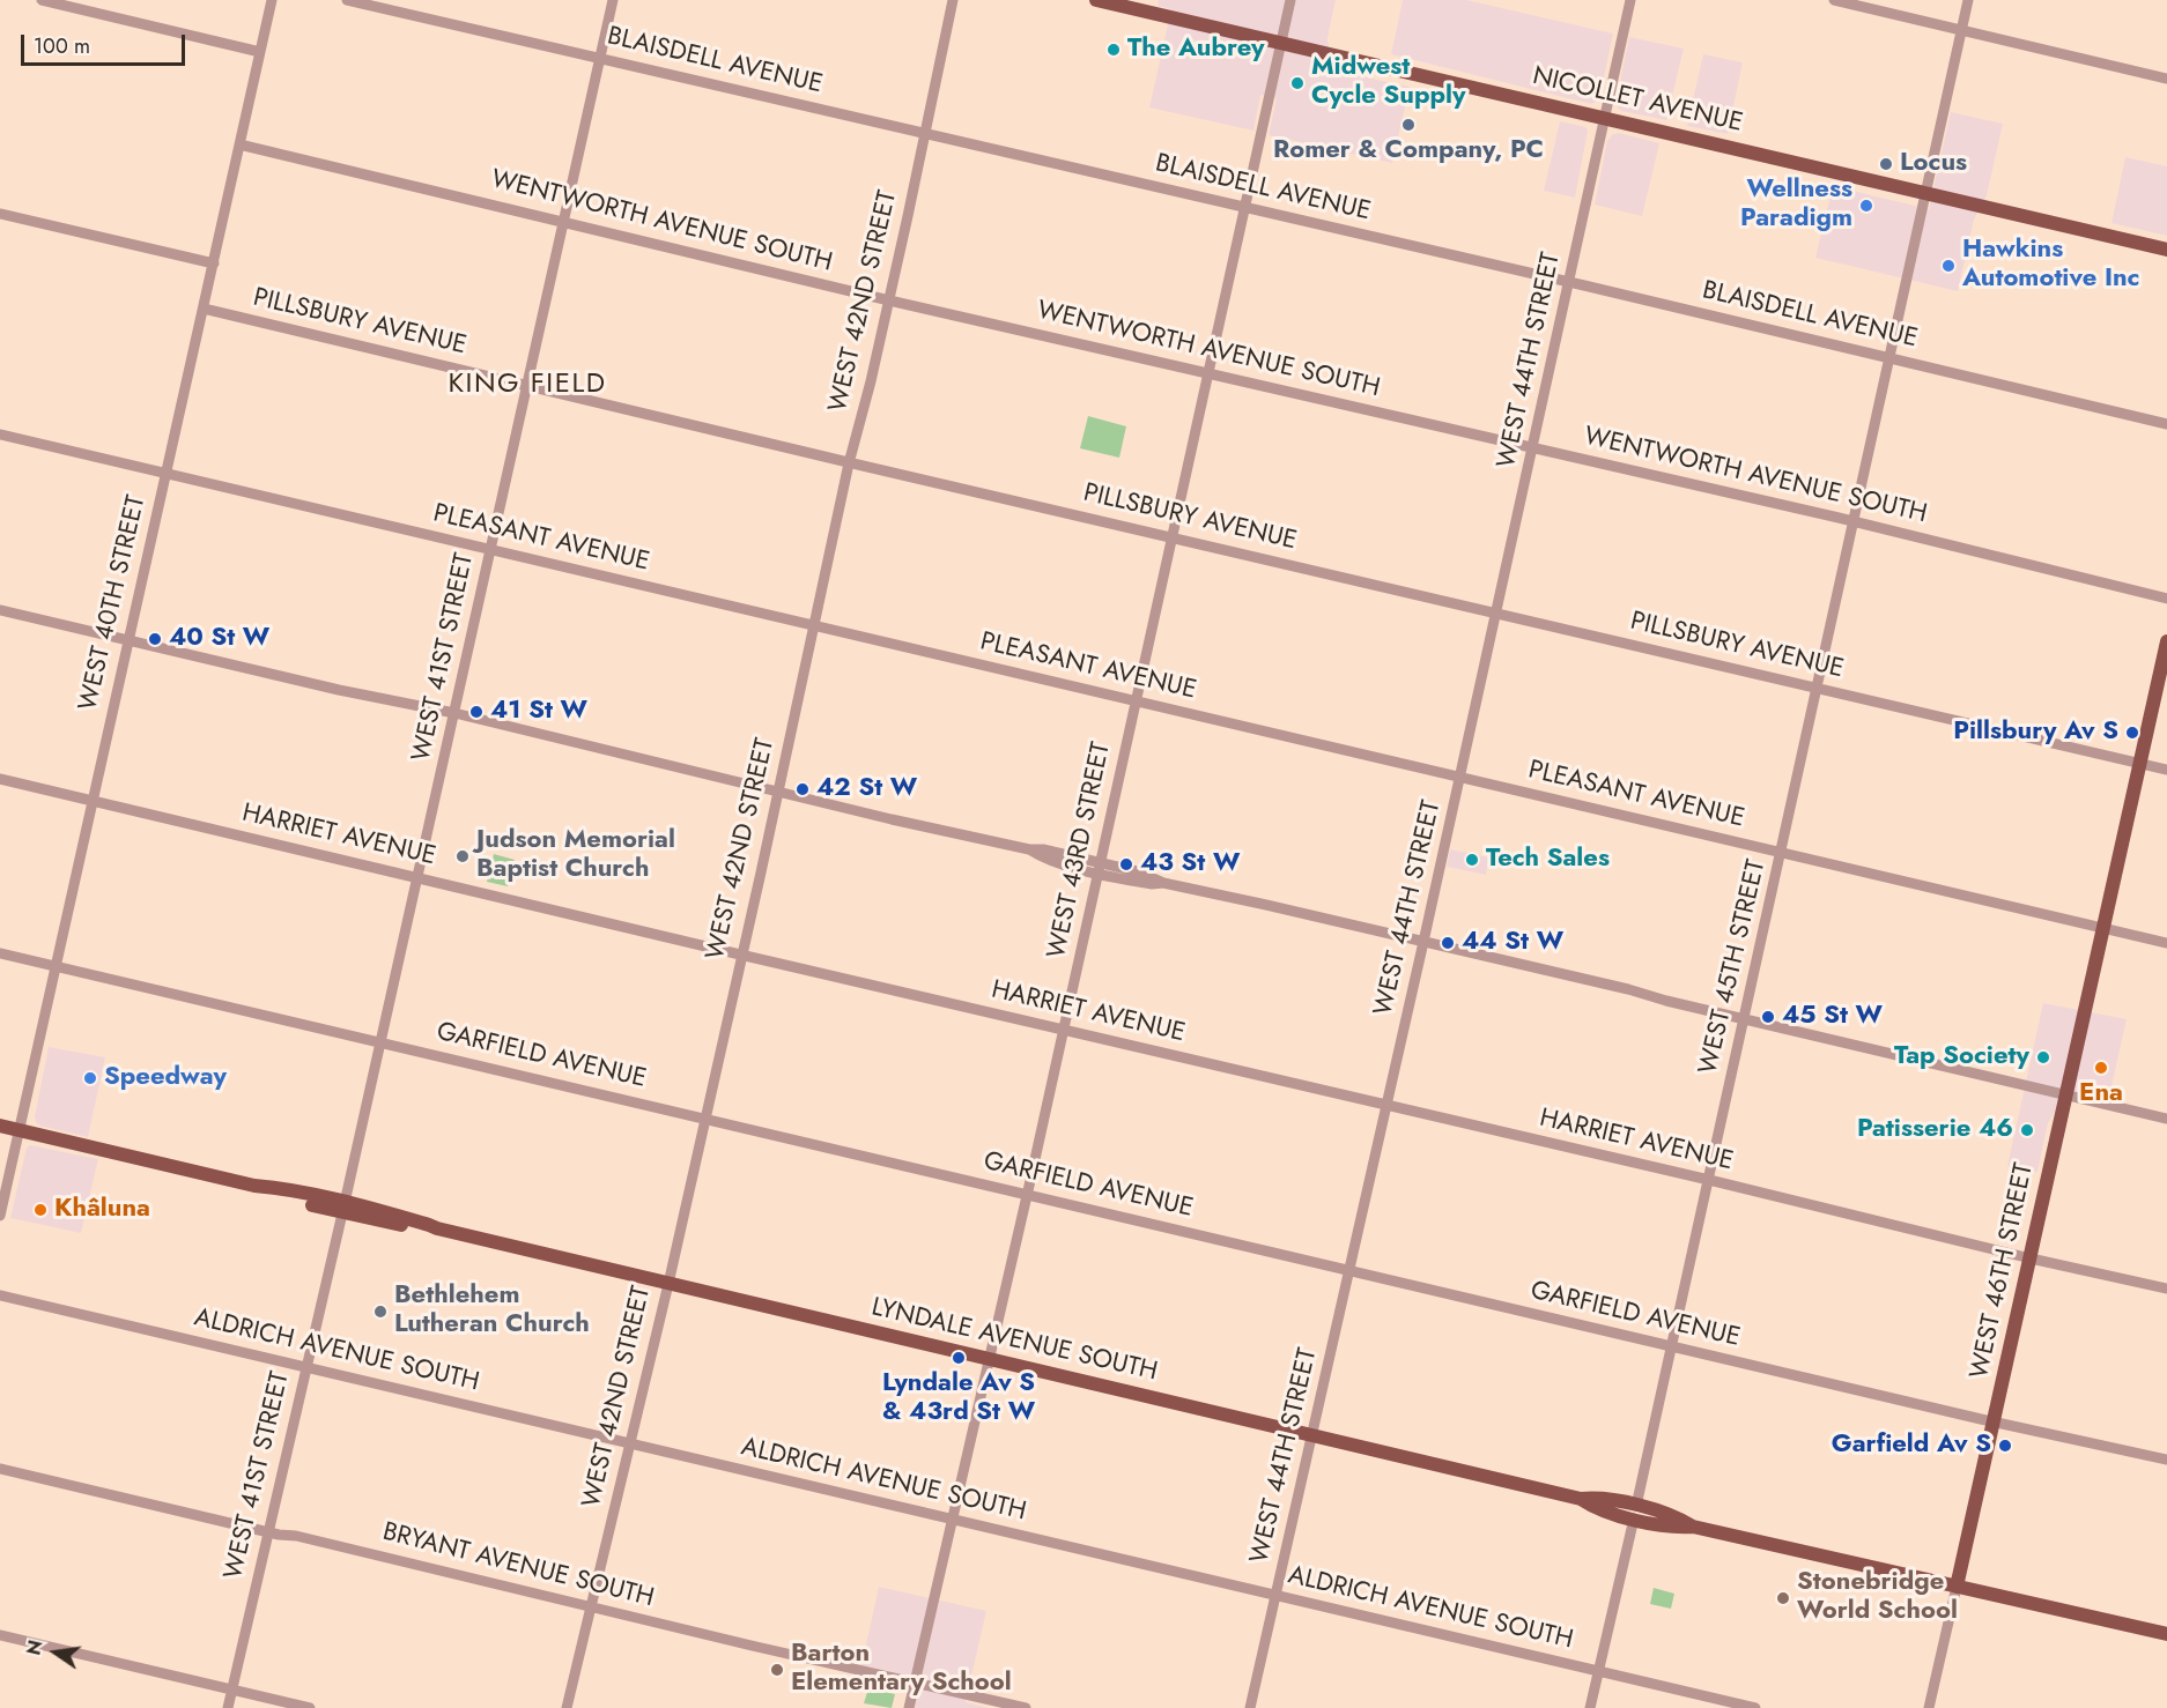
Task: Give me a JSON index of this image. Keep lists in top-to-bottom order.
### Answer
{
  "streets": {
    "main road": ["NICOLLET AVENUE", "WEST 46TH STREET", "LYNDALE AVENUE SOUTH"],
    "street": [
      "BLAISDELL AVENUE",
      "WENTWORTH AVENUE SOUTH",
      "WEST 42ND STREET",
      "PILLSBURY AVENUE",
      "WEST 44TH STREET",
      "PLEASANT AVENUE",
      "WEST 40TH STREET",
      "WEST 41ST STREET",
      "HARRIET AVENUE",
      "WEST 43RD STREET",
      "WEST 45TH STREET",
      "GARFIELD AVENUE",
      "ALDRICH AVENUE SOUTH",
      "BRYANT AVENUE SOUTH"
    ]
  },
  "crossings": [
    ["BLAISDELL AVENUE", "WEST 42ND STREET"],
    ["BLAISDELL AVENUE", "WEST 44TH STREET"],
    ["BLAISDELL AVENUE", "WEST 41ST STREET"],
    ["BLAISDELL AVENUE", "WEST 43RD STREET"],
    ["BLAISDELL AVENUE", "WEST 45TH STREET"],
    ["NICOLLET AVENUE", "WEST 44TH STREET"],
    ["NICOLLET AVENUE", "WEST 43RD STREET"],
    ["NICOLLET AVENUE", "WEST 45TH STREET"],
    ["WENTWORTH AVENUE SOUTH", "WEST 42ND STREET"],
    ["WENTWORTH AVENUE SOUTH", "WEST 44TH STREET"],
    ["WENTWORTH AVENUE SOUTH", "WEST 40TH STREET"],
    ["WENTWORTH AVENUE SOUTH", "WEST 41ST STREET"],
    ["WENTWORTH AVENUE SOUTH", "WEST 43RD STREET"],
    ["WENTWORTH AVENUE SOUTH", "WEST 45TH STREET"],
    ["WEST 42ND STREET", "PILLSBURY AVENUE"],
    ["WEST 42ND STREET", "PLEASANT AVENUE"],
    ["WEST 42ND STREET", "HARRIET AVENUE"],
    ["WEST 42ND STREET", "GARFIELD AVENUE"],
    ["WEST 42ND STREET", "LYNDALE AVENUE SOUTH"],
    ["WEST 42ND STREET", "ALDRICH AVENUE SOUTH"],
    ["WEST 42ND STREET", "BRYANT AVENUE SOUTH"],
    ["PILLSBURY AVENUE", "WEST 44TH STREET"],
    ["PILLSBURY AVENUE", "WEST 40TH STREET"],
    ["PILLSBURY AVENUE", "WEST 41ST STREET"],
    ["PILLSBURY AVENUE", "WEST 43RD STREET"],
    ["PILLSBURY AVENUE", "WEST 45TH STREET"],
    ["PILLSBURY AVENUE", "WEST 46TH STREET"],
    ["WEST 44TH STREET", "PLEASANT AVENUE"],
    ["WEST 44TH STREET", "HARRIET AVENUE"],
    ["WEST 44TH STREET", "GARFIELD AVENUE"],
    ["WEST 44TH STREET", "LYNDALE AVENUE SOUTH"],
    ["WEST 44TH STREET", "ALDRICH AVENUE SOUTH"],
    ["PLEASANT AVENUE", "WEST 40TH STREET"],
    ["PLEASANT AVENUE", "WEST 41ST STREET"],
    ["PLEASANT AVENUE", "WEST 43RD STREET"],
    ["PLEASANT AVENUE", "WEST 45TH STREET"],
    ["PLEASANT AVENUE", "WEST 46TH STREET"],
    ["WEST 40TH STREET", "HARRIET AVENUE"],
    ["WEST 40TH STREET", "GARFIELD AVENUE"],
    ["WEST 40TH STREET", "LYNDALE AVENUE SOUTH"],
    ["WEST 41ST STREET", "HARRIET AVENUE"],
    ["WEST 41ST STREET", "GARFIELD AVENUE"],
    ["WEST 41ST STREET", "LYNDALE AVENUE SOUTH"],
    ["WEST 41ST STREET", "ALDRICH AVENUE SOUTH"],
    ["WEST 41ST STREET", "BRYANT AVENUE SOUTH"],
    ["HARRIET AVENUE", "WEST 43RD STREET"],
    ["HARRIET AVENUE", "WEST 45TH STREET"],
    ["HARRIET AVENUE", "WEST 46TH STREET"],
    ["WEST 43RD STREET", "GARFIELD AVENUE"],
    ["WEST 43RD STREET", "LYNDALE AVENUE SOUTH"],
    ["WEST 43RD STREET", "ALDRICH AVENUE SOUTH"],
    ["WEST 43RD STREET", "BRYANT AVENUE SOUTH"],
    ["WEST 45TH STREET", "GARFIELD AVENUE"],
    ["WEST 45TH STREET", "LYNDALE AVENUE SOUTH"],
    ["WEST 45TH STREET", "ALDRICH AVENUE SOUTH"],
    ["GARFIELD AVENUE", "WEST 46TH STREET"],
    ["WEST 46TH STREET", "LYNDALE AVENUE SOUTH"]
  ],
  "districts": ["KING FIELD"],
  "places": [
    "The Aubrey",
    "Midwest Cycle Supply",
    "Romer & Company, PC",
    "Locus",
    "Wellness Paradigm",
    "Hawkins Automotive Inc",
    "40 St W",
    "41 St W",
    "Pillsbury Av S",
    "42 St W",
    "Judson Memorial Baptist Church",
    "Tech Sales",
    "43 St W",
    "44 St W",
    "45 St W",
    "Tap Society",
    "Ena",
    "Speedway",
    "Patisserie 46",
    "Khâluna",
    "Bethlehem Lutheran Church",
    "Lyndale Av S & 43rd St W",
    "Garfield Av S",
    "Stonebridge World School",
    "Barton Elementary School"
  ],
  "scale_bar": "100 m",
  "north": "left"
}
